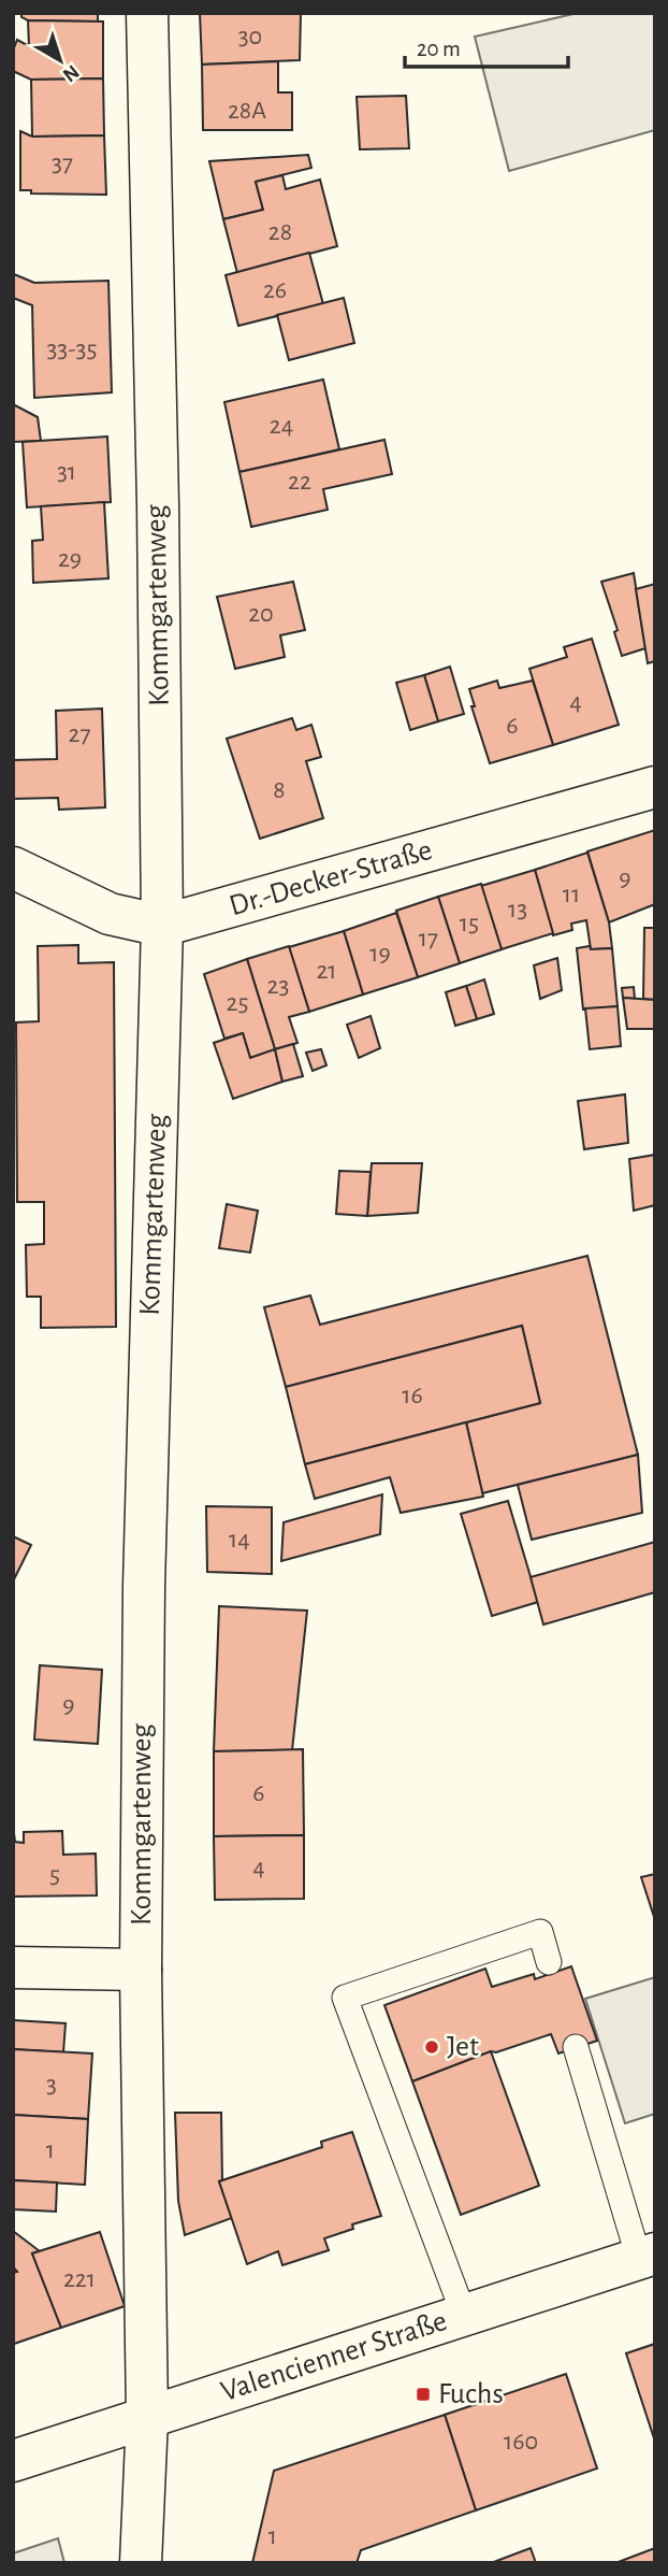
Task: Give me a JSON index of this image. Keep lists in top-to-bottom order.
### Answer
{
  "streets": {
    "street": ["Kommgartenweg", "Dr.-Decker-Straße", "Valencienner Straße"]
  },
  "crossings": [
    ["Kommgartenweg", "Dr.-Decker-Straße"],
    ["Kommgartenweg", "Valencienner Straße"]
  ],
  "places": {
    "other": ["Jet"],
    "transit": ["Fuchs"]
  },
  "house_numbers": [
    "30",
    "28A",
    "37",
    "28",
    "26",
    "33-35",
    "24",
    "31",
    "22",
    "29",
    "20",
    "4",
    "6",
    "27",
    "8",
    "9",
    "11",
    "13",
    "15",
    "17",
    "19",
    "21",
    "23",
    "25",
    "16",
    "14",
    "9",
    "6",
    "4",
    "5",
    "3",
    "1",
    "221",
    "160",
    "1"
  ],
  "scale_bar": "20 m",
  "north": "bottom right"
}
